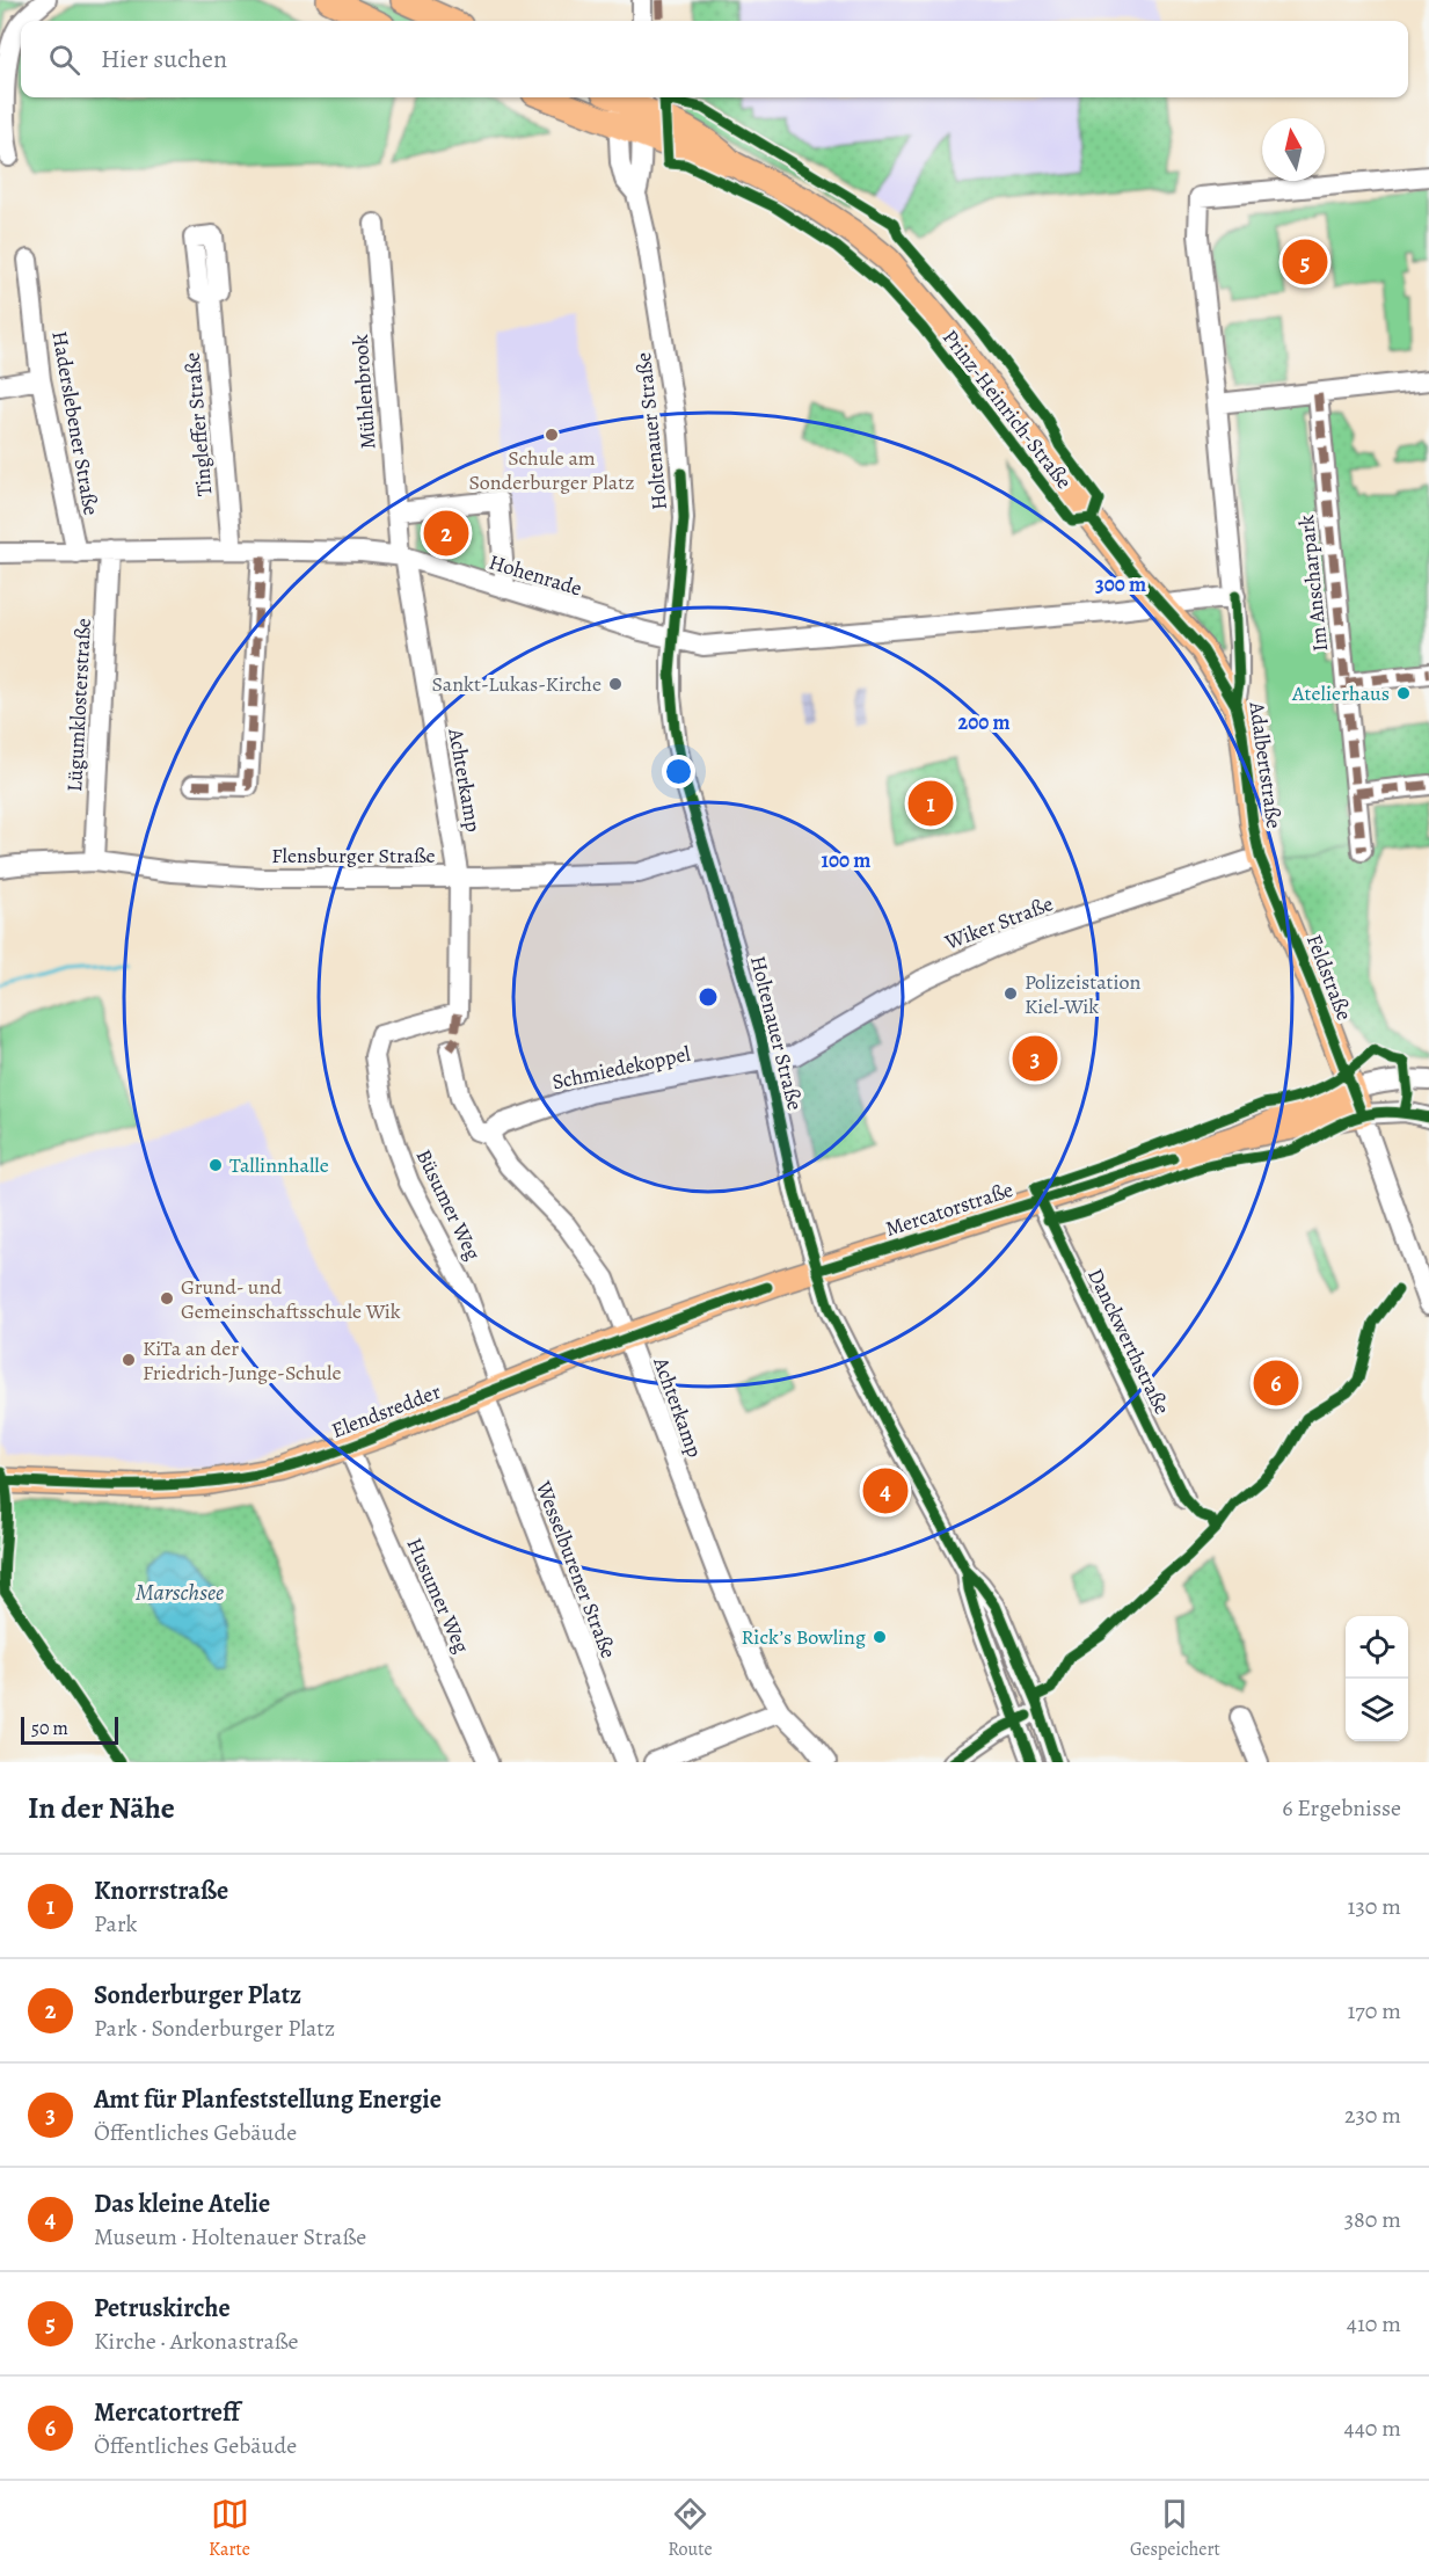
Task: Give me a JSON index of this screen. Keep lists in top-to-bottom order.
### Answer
{
  "streets": {
    "main road": [
      "Prinz-Heinrich-Straße",
      "Adalbertstraße",
      "Feldstraße",
      "Mercatorstraße",
      "Elendsredder"
    ],
    "street": [
      "Mühlenbrook",
      "Haderslebener Straße",
      "Tingleffer Straße",
      "Holtenauer Straße",
      "Hohenrade",
      "Im Anscharpark",
      "Lügumklosterstraße",
      "Achterkamp",
      "Flensburger Straße",
      "Wiker Straße",
      "Schmiedekoppel",
      "Büsumer Weg",
      "Danckwerthstraße",
      "Wesselburener Straße",
      "Husumer Weg"
    ]
  },
  "crossings": [
    ["Mühlenbrook", "Hohenrade"],
    ["Mühlenbrook", "Achterkamp"],
    ["Prinz-Heinrich-Straße", "Holtenauer Straße"],
    ["Prinz-Heinrich-Straße", "Hohenrade"],
    ["Prinz-Heinrich-Straße", "Adalbertstraße"],
    ["Haderslebener Straße", "Hohenrade"],
    ["Tingleffer Straße", "Hohenrade"],
    ["Holtenauer Straße", "Hohenrade"],
    ["Holtenauer Straße", "Flensburger Straße"],
    ["Holtenauer Straße", "Wiker Straße"],
    ["Holtenauer Straße", "Schmiedekoppel"],
    ["Holtenauer Straße", "Mercatorstraße"],
    ["Holtenauer Straße", "Elendsredder"],
    ["Hohenrade", "Lügumklosterstraße"],
    ["Hohenrade", "Adalbertstraße"],
    ["Hohenrade", "Achterkamp"],
    ["Lügumklosterstraße", "Flensburger Straße"],
    ["Adalbertstraße", "Wiker Straße"],
    ["Adalbertstraße", "Feldstraße"],
    ["Achterkamp", "Flensburger Straße"],
    ["Achterkamp", "Schmiedekoppel"],
    ["Achterkamp", "Büsumer Weg"],
    ["Achterkamp", "Elendsredder"],
    ["Wiker Straße", "Feldstraße"],
    ["Wiker Straße", "Schmiedekoppel"],
    ["Feldstraße", "Mercatorstraße"],
    ["Büsumer Weg", "Elendsredder"],
    ["Büsumer Weg", "Wesselburener Straße"],
    ["Mercatorstraße", "Danckwerthstraße"],
    ["Mercatorstraße", "Elendsredder"],
    ["Elendsredder", "Wesselburener Straße"],
    ["Elendsredder", "Husumer Weg"]
  ],
  "water": ["Marschsee"],
  "places": [
    "Schule am Sonderburger Platz",
    "Sankt-Lukas-Kirche",
    "Atelierhaus",
    "Polizeistation Kiel-Wik",
    "Tallinnhalle",
    "Grund- und Gemeinschaftsschule Wik",
    "KiTa an der Friedrich-Junge-Schule",
    "Rick’s Bowling"
  ],
  "scale_bar": "50 m",
  "north": "top",
  "page": {
    "search": "Hier suchen",
    "pins": [
      "5",
      "2",
      "1",
      "3",
      "6",
      "4"
    ],
    "scale": "50 m",
    "heading": ["In der Nähe", "6 Ergebnisse"],
    "list": [
      {
        "mark": "1",
        "name": "Knorrstraße",
        "note": "Park",
        "value": "130 m"
      },
      {
        "mark": "2",
        "name": "Sonderburger Platz",
        "note": "Park · Sonderburger Platz",
        "value": "170 m"
      },
      {
        "mark": "3",
        "name": "Amt für Planfeststellung Energie",
        "note": "Öffentliches Gebäude",
        "value": "230 m"
      },
      {
        "mark": "4",
        "name": "Das kleine Atelie",
        "note": "Museum · Holtenauer Straße",
        "value": "380 m"
      },
      {
        "mark": "5",
        "name": "Petruskirche",
        "note": "Kirche · Arkonastraße",
        "value": "410 m"
      },
      {
        "mark": "6",
        "name": "Mercatortreff",
        "note": "Öffentliches Gebäude",
        "value": "440 m"
      }
    ],
    "nav": ["Karte", "Route", "Gespeichert"]
  },
  "rings": ["300 m", "200 m", "100 m"]
}
